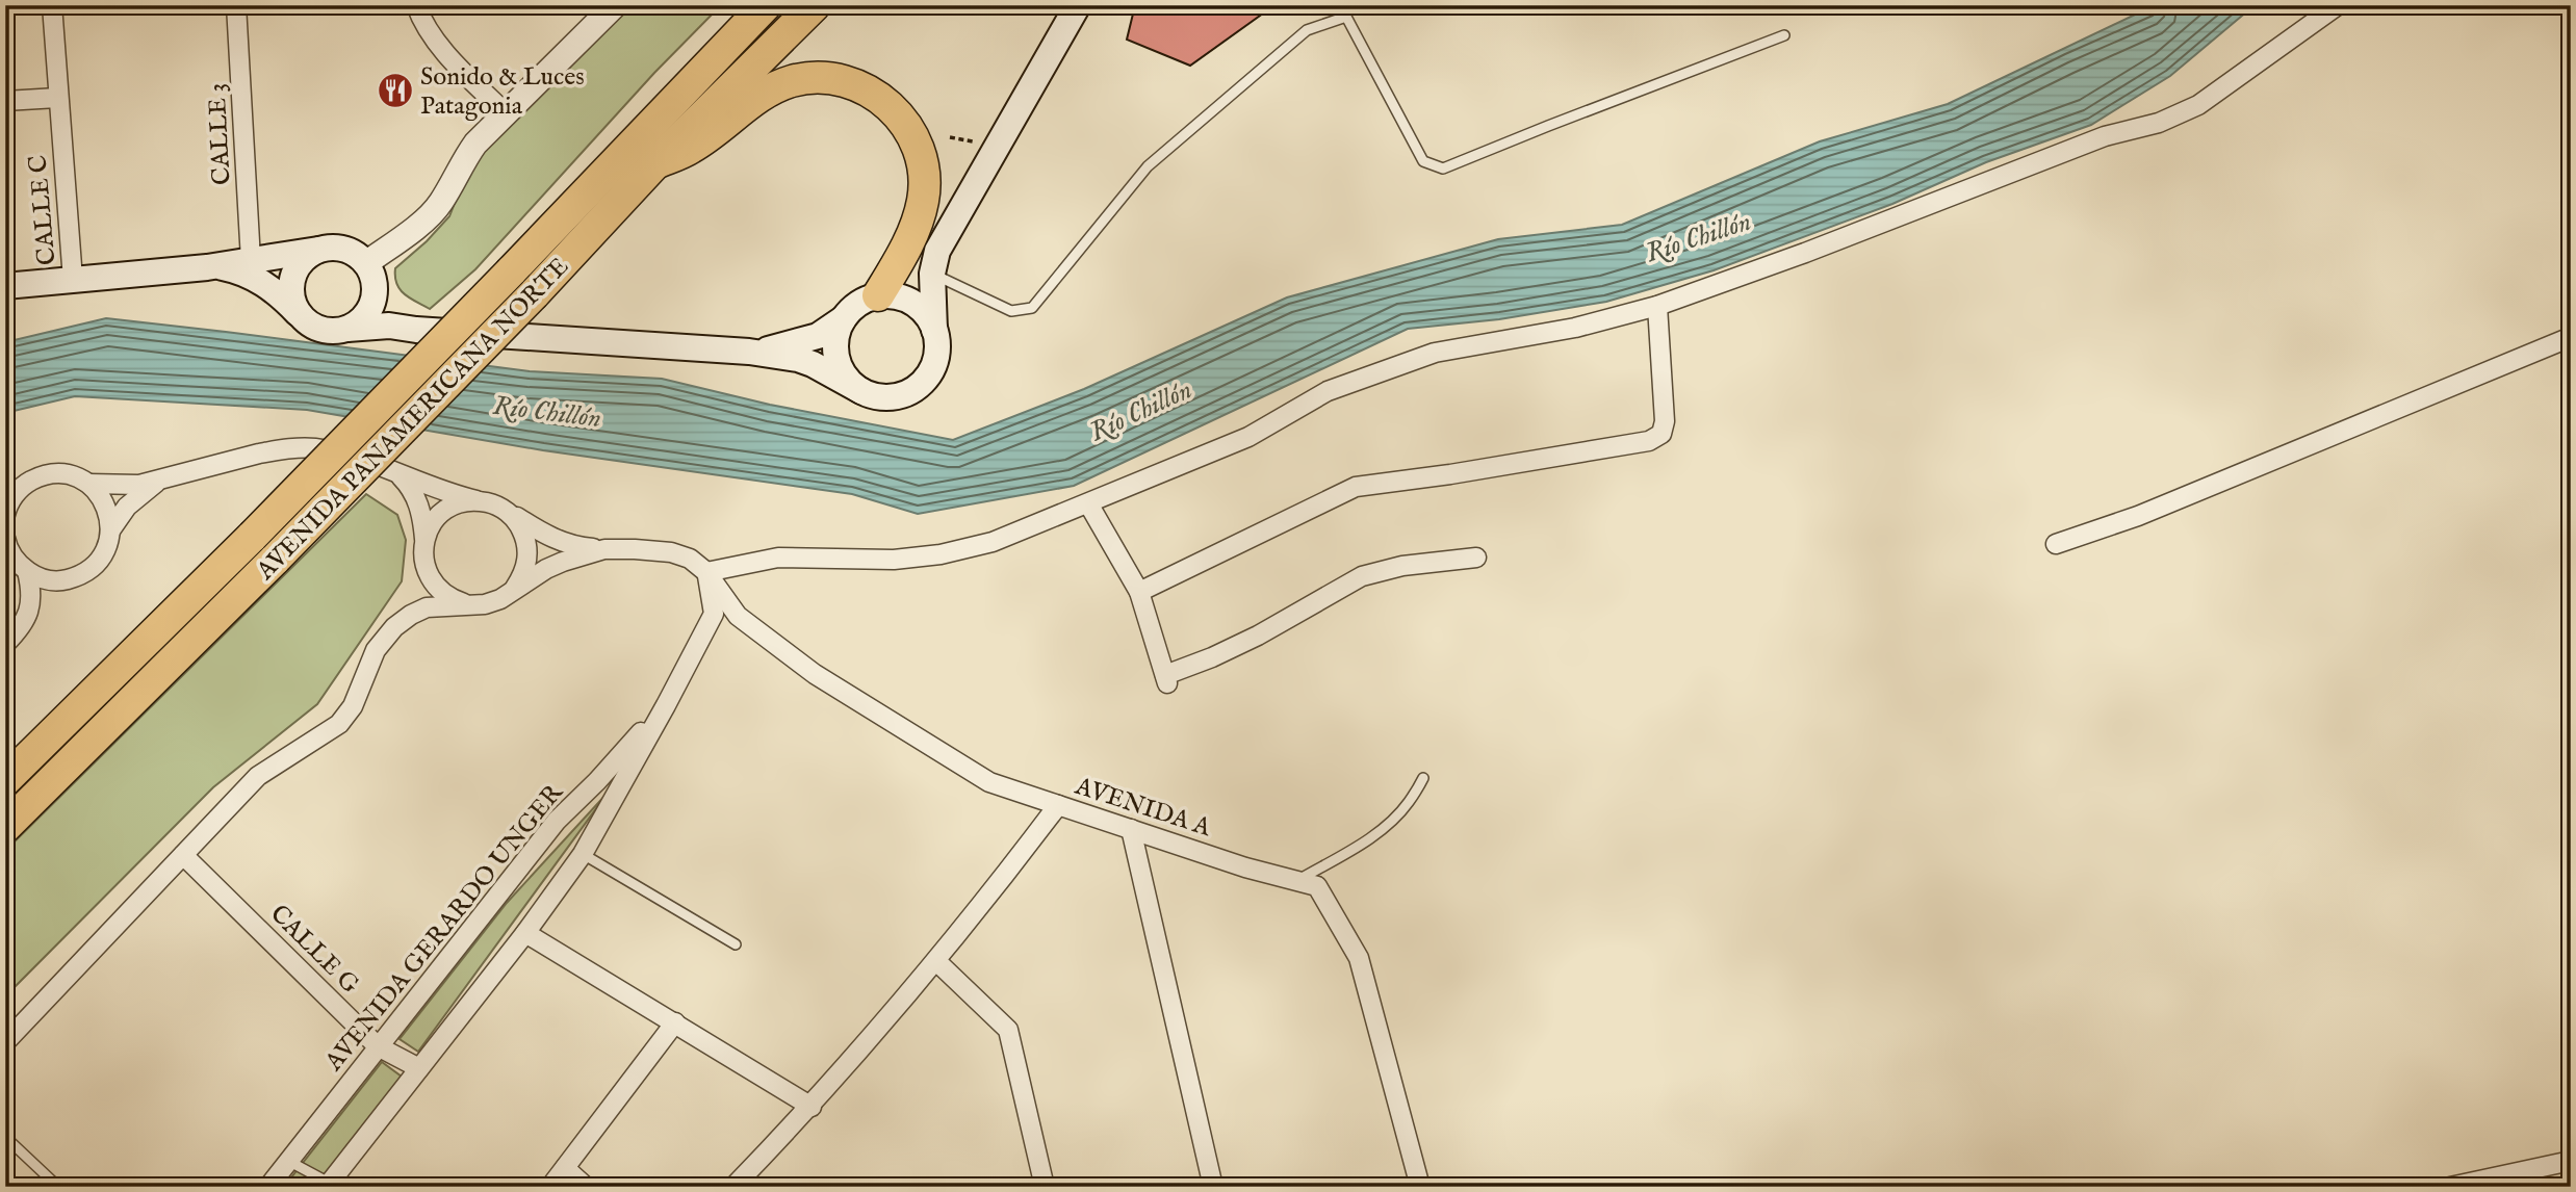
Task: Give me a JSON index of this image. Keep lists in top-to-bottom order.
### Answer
{
  "streets": {
    "highway": ["AVENIDA PANAMERICANA NORTE"],
    "street": [
      "CALLE 3",
      "CALLE C",
      "AVENIDA A",
      "AVENIDA GERARDO UNGER",
      "CALLE G"
    ]
  },
  "crossings": [
    ["AVENIDA A", "AVENIDA GERARDO UNGER"],
    ["AVENIDA GERARDO UNGER", "CALLE G"]
  ],
  "water": ["Río Chillón"],
  "places": {
    "restaurant": ["Sonido & Luces Patagonia"]
  }
}
